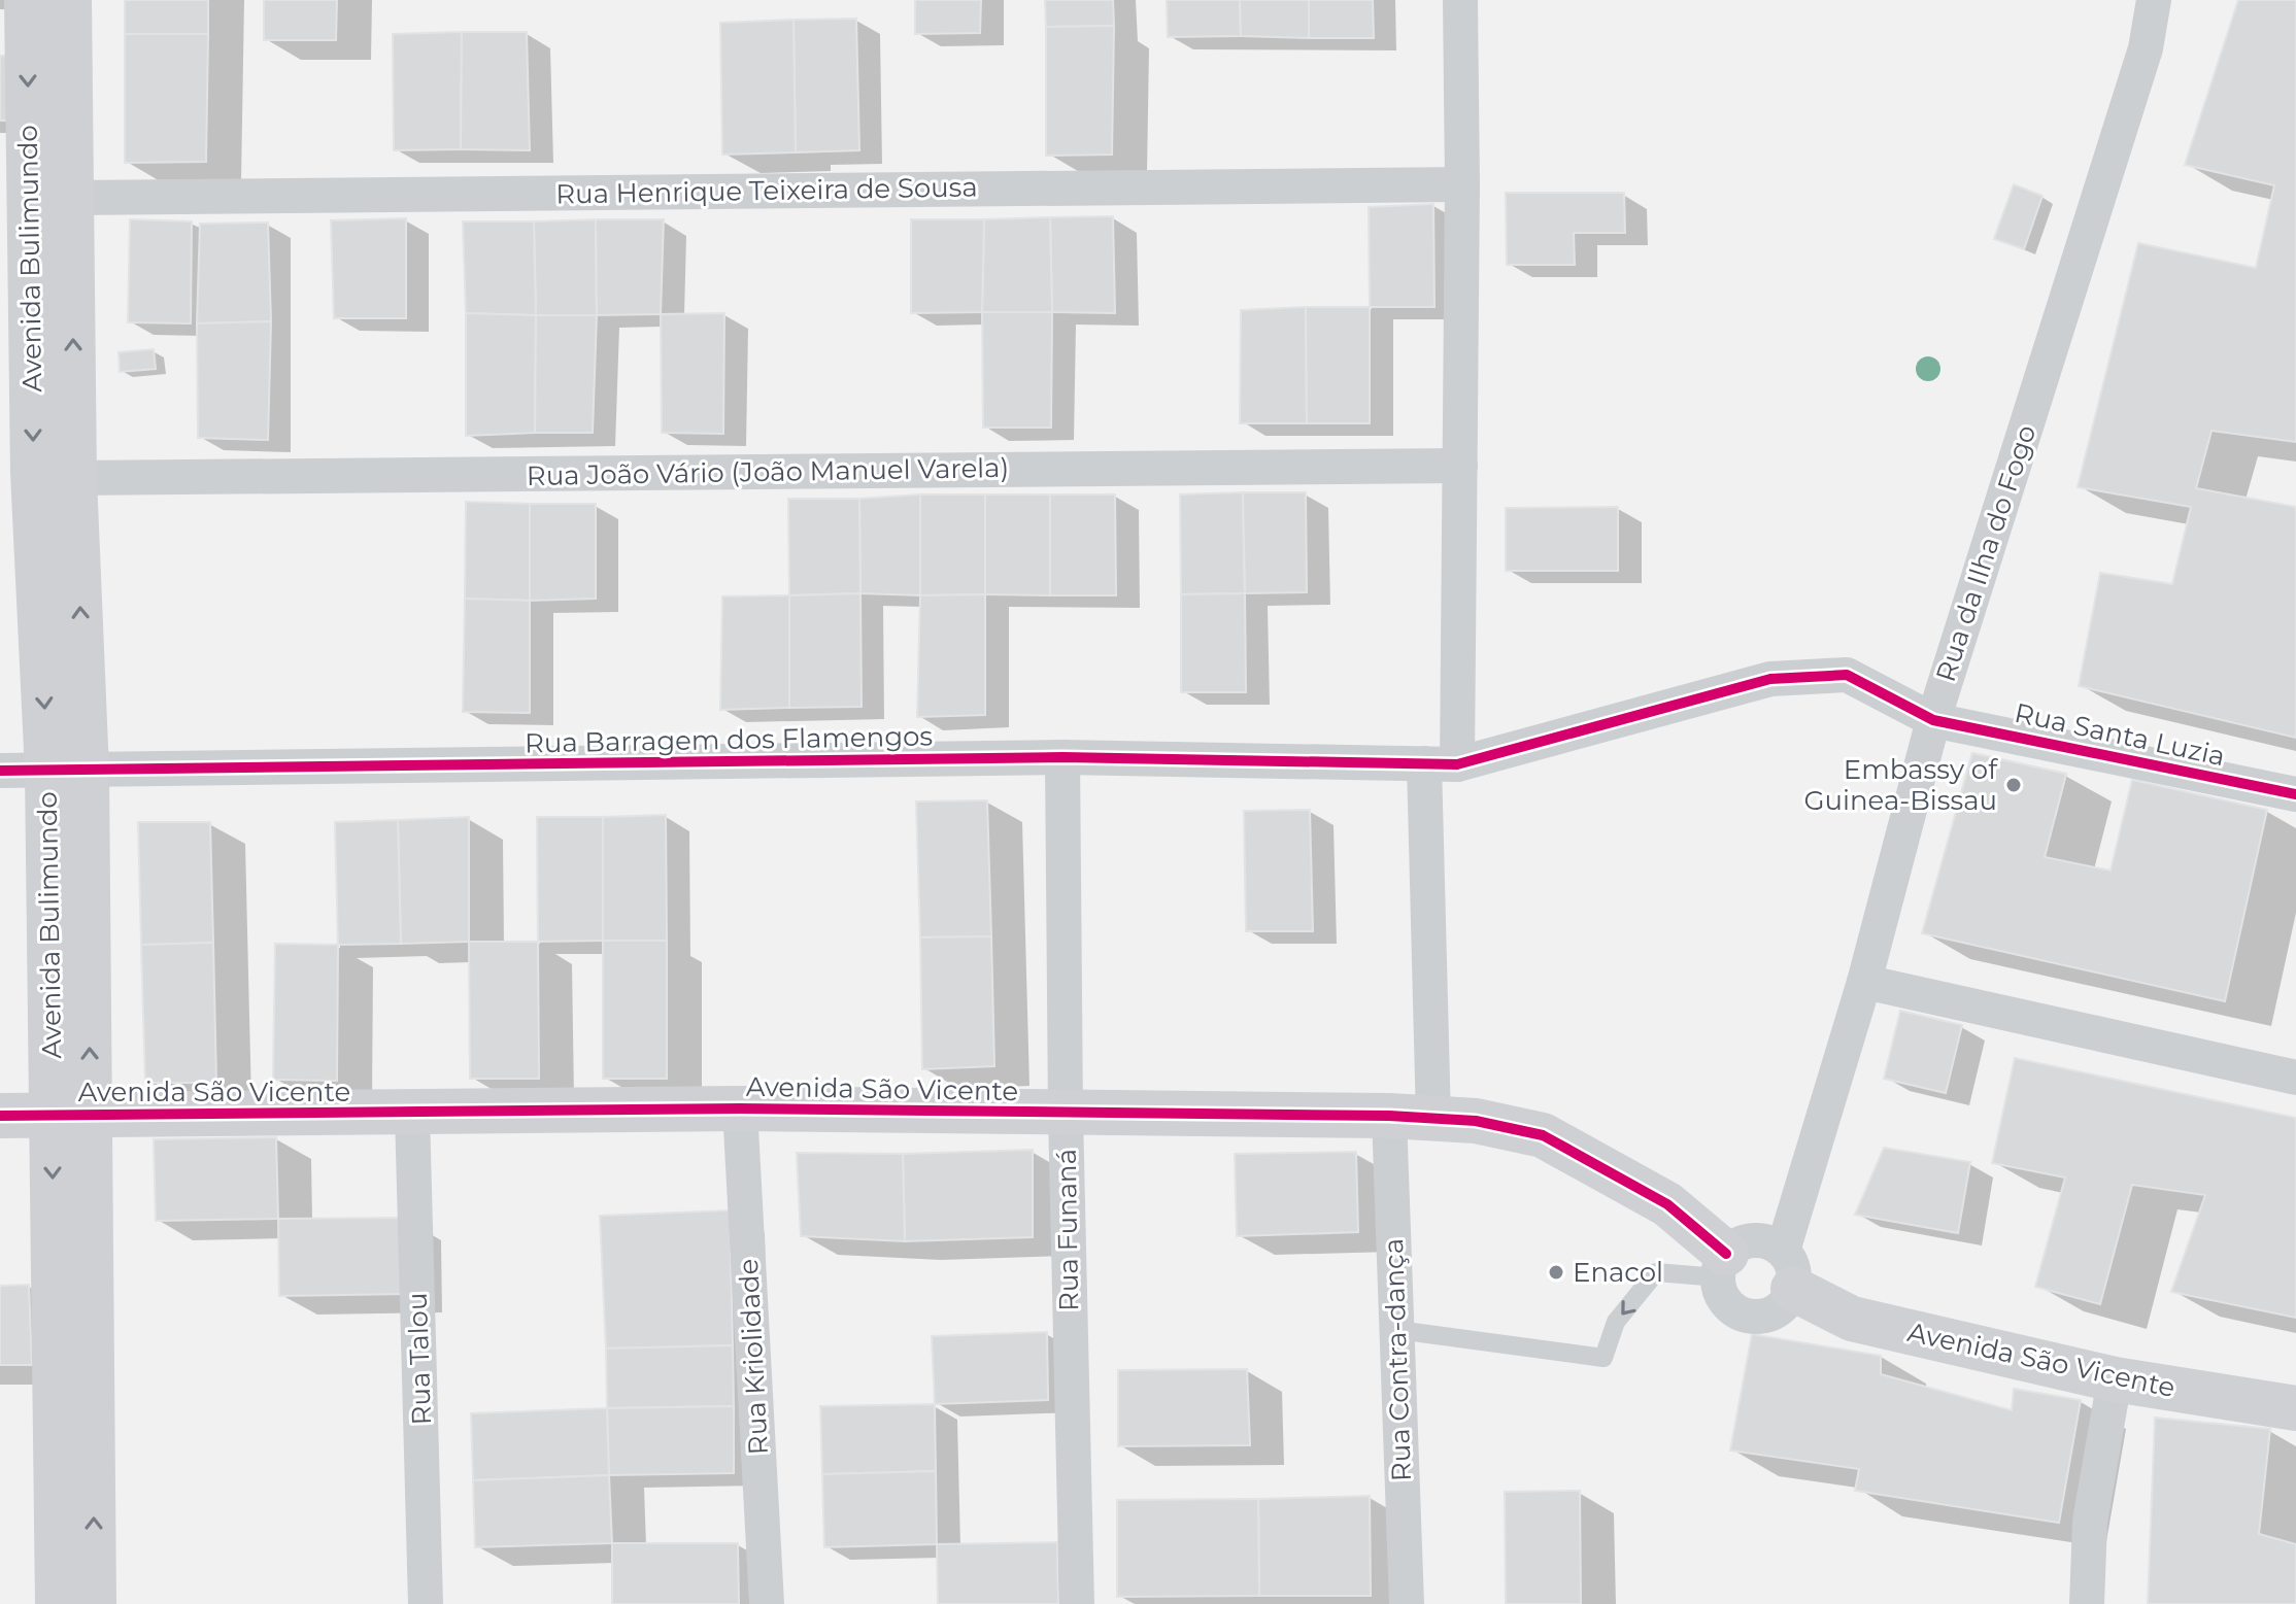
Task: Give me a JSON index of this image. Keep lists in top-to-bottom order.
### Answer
{
  "streets": {
    "street": [
      "Rua Henrique Teixeira de Sousa",
      "Avenida Bulimundo",
      "Rua João Vário (João Manuel Varela)",
      "Rua da Ilha do Fogo",
      "Rua Santa Luzia",
      "Rua Barragem dos Flamengos",
      "Avenida São Vicente",
      "Rua Funaná",
      "Rua Kriolidade",
      "Rua Talou",
      "Rua Contra-dança"
    ]
  },
  "crossings": [
    ["Rua Henrique Teixeira de Sousa", "Avenida Bulimundo"],
    ["Avenida Bulimundo", "Rua João Vário (João Manuel Varela)"],
    ["Avenida Bulimundo", "Rua Barragem dos Flamengos"],
    ["Avenida Bulimundo", "Avenida São Vicente"],
    ["Rua da Ilha do Fogo", "Rua Santa Luzia"],
    ["Rua da Ilha do Fogo", "Avenida São Vicente"],
    ["Rua Santa Luzia", "Rua Barragem dos Flamengos"],
    ["Rua Barragem dos Flamengos", "Rua Funaná"],
    ["Avenida São Vicente", "Rua Funaná"],
    ["Avenida São Vicente", "Rua Kriolidade"],
    ["Avenida São Vicente", "Rua Talou"],
    ["Avenida São Vicente", "Rua Contra-dança"]
  ],
  "places": ["Embassy of Guinea-Bissau", "Enacol"]
}
